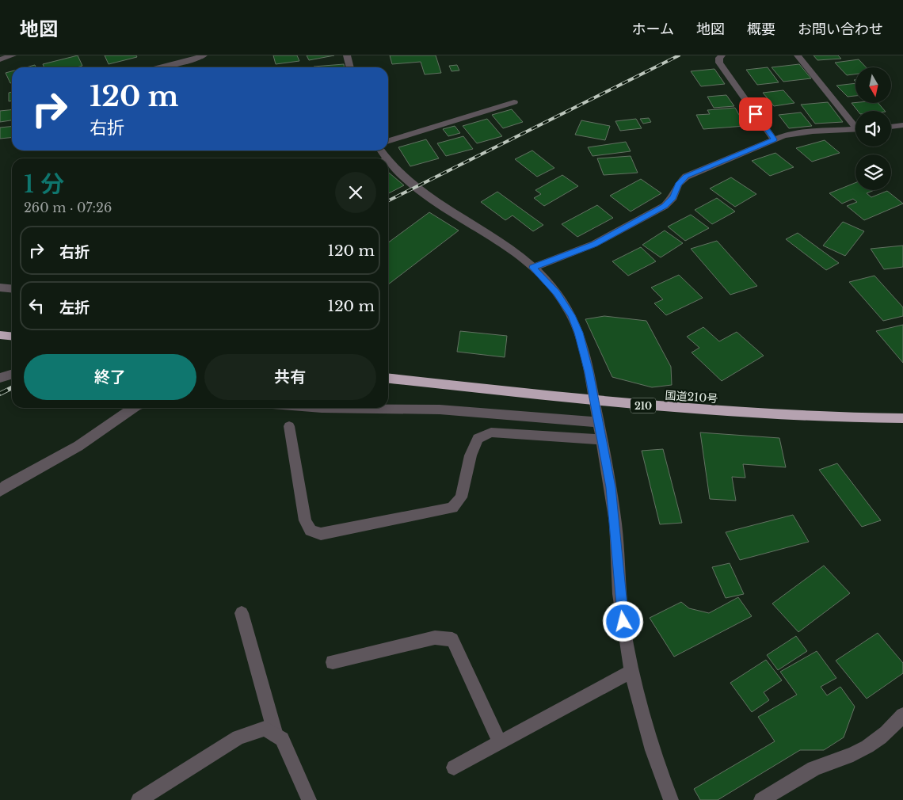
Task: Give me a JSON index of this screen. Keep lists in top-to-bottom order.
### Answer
{
  "streets": {
    "highway": ["国道210号", "210"]
  },
  "north": "bottom",
  "page": {
    "header": "地図",
    "nav": [
      "ホーム",
      "地図",
      "概要",
      "お問い合わせ"
    ],
    "turn": ["120 m", "右折"],
    "heading": ["1 分", "260 m · 07:26"],
    "list": [
      {
        "name": "右折",
        "value": "120 m"
      },
      {
        "name": "左折",
        "value": "120 m"
      }
    ],
    "buttons": ["終了", "共有"]
  }
}
